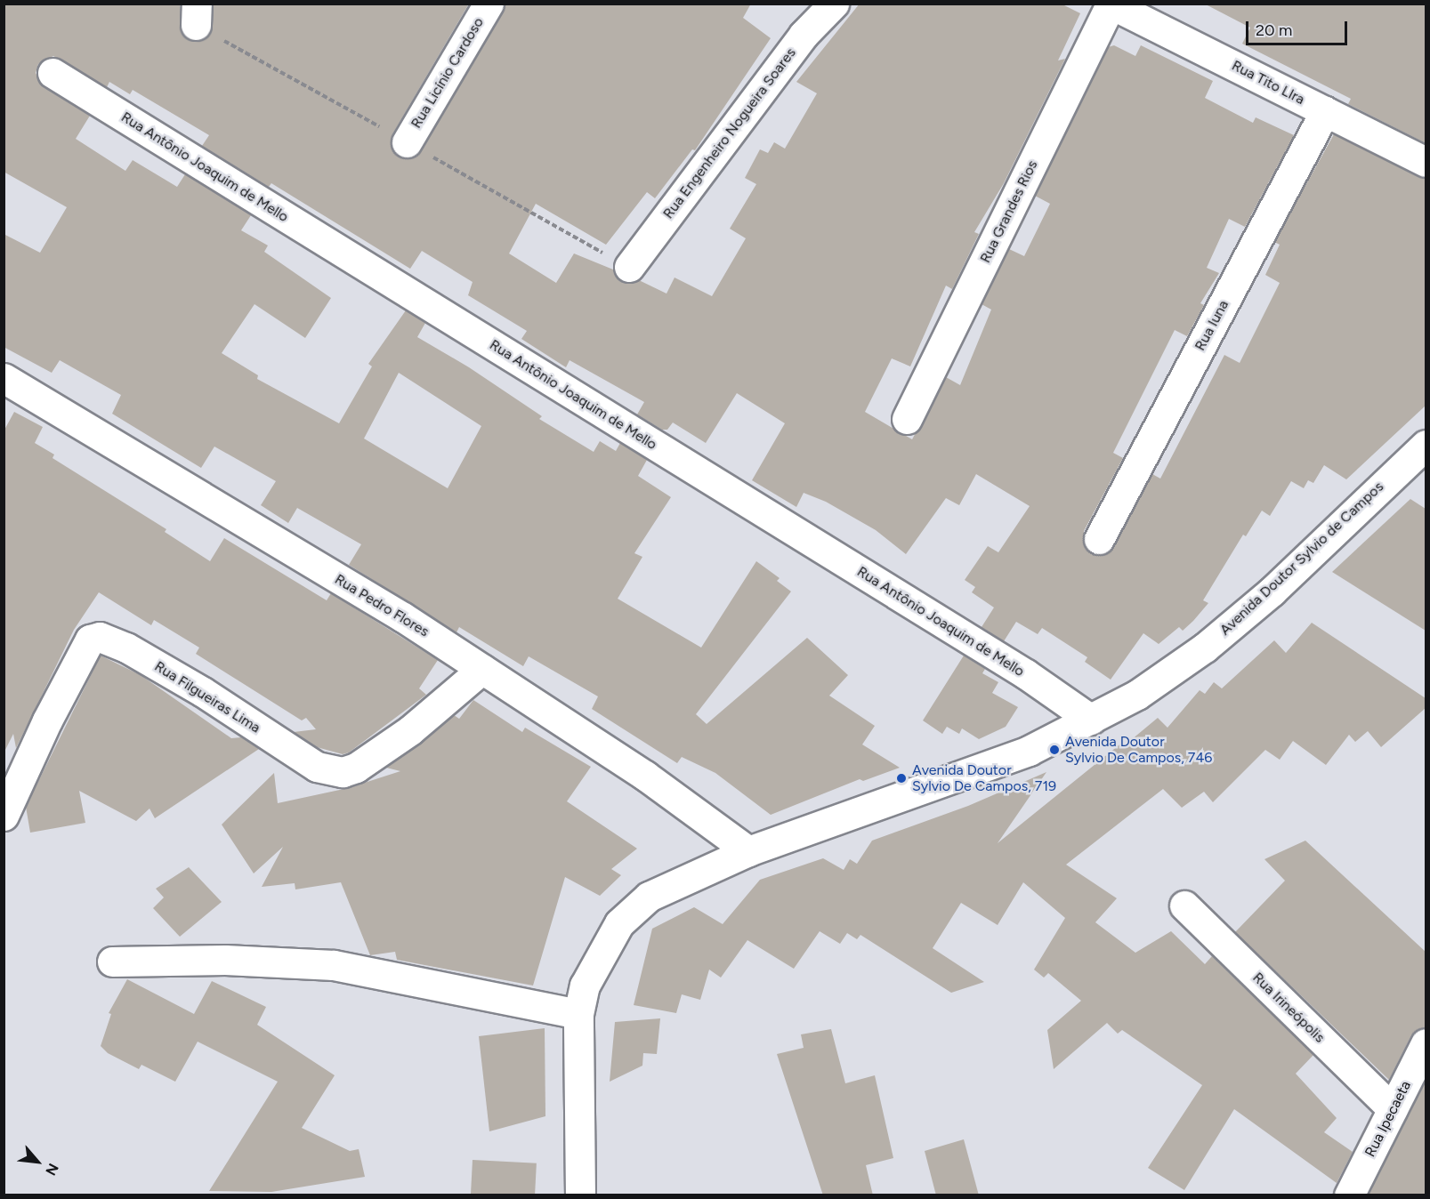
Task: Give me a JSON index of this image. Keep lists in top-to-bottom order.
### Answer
{
  "streets": {
    "street": [
      "Rua Licínio Cardoso",
      "Rua Tito LIra",
      "Rua Engenheiro Nogueira Soares",
      "Rua Antônio Joaquim de Mello",
      "Rua Grandes Rios",
      "Rua Iuna",
      "Avenida Doutor Sylvio de Campos",
      "Rua Pedro Flores",
      "Rua Filgueiras Lima",
      "Rua Irineópolis",
      "Rua Ipecaeta"
    ]
  },
  "crossings": [
    ["Rua Tito LIra", "Rua Grandes Rios"],
    ["Rua Tito LIra", "Rua Iuna"],
    ["Rua Antônio Joaquim de Mello", "Avenida Doutor Sylvio de Campos"],
    ["Avenida Doutor Sylvio de Campos", "Rua Pedro Flores"],
    ["Rua Pedro Flores", "Rua Filgueiras Lima"],
    ["Rua Irineópolis", "Rua Ipecaeta"]
  ],
  "places": ["Avenida Doutor Sylvio De Campos, 746", "Avenida Doutor Sylvio De Campos, 719"],
  "scale_bar": "20 m",
  "north": "bottom right"
}
